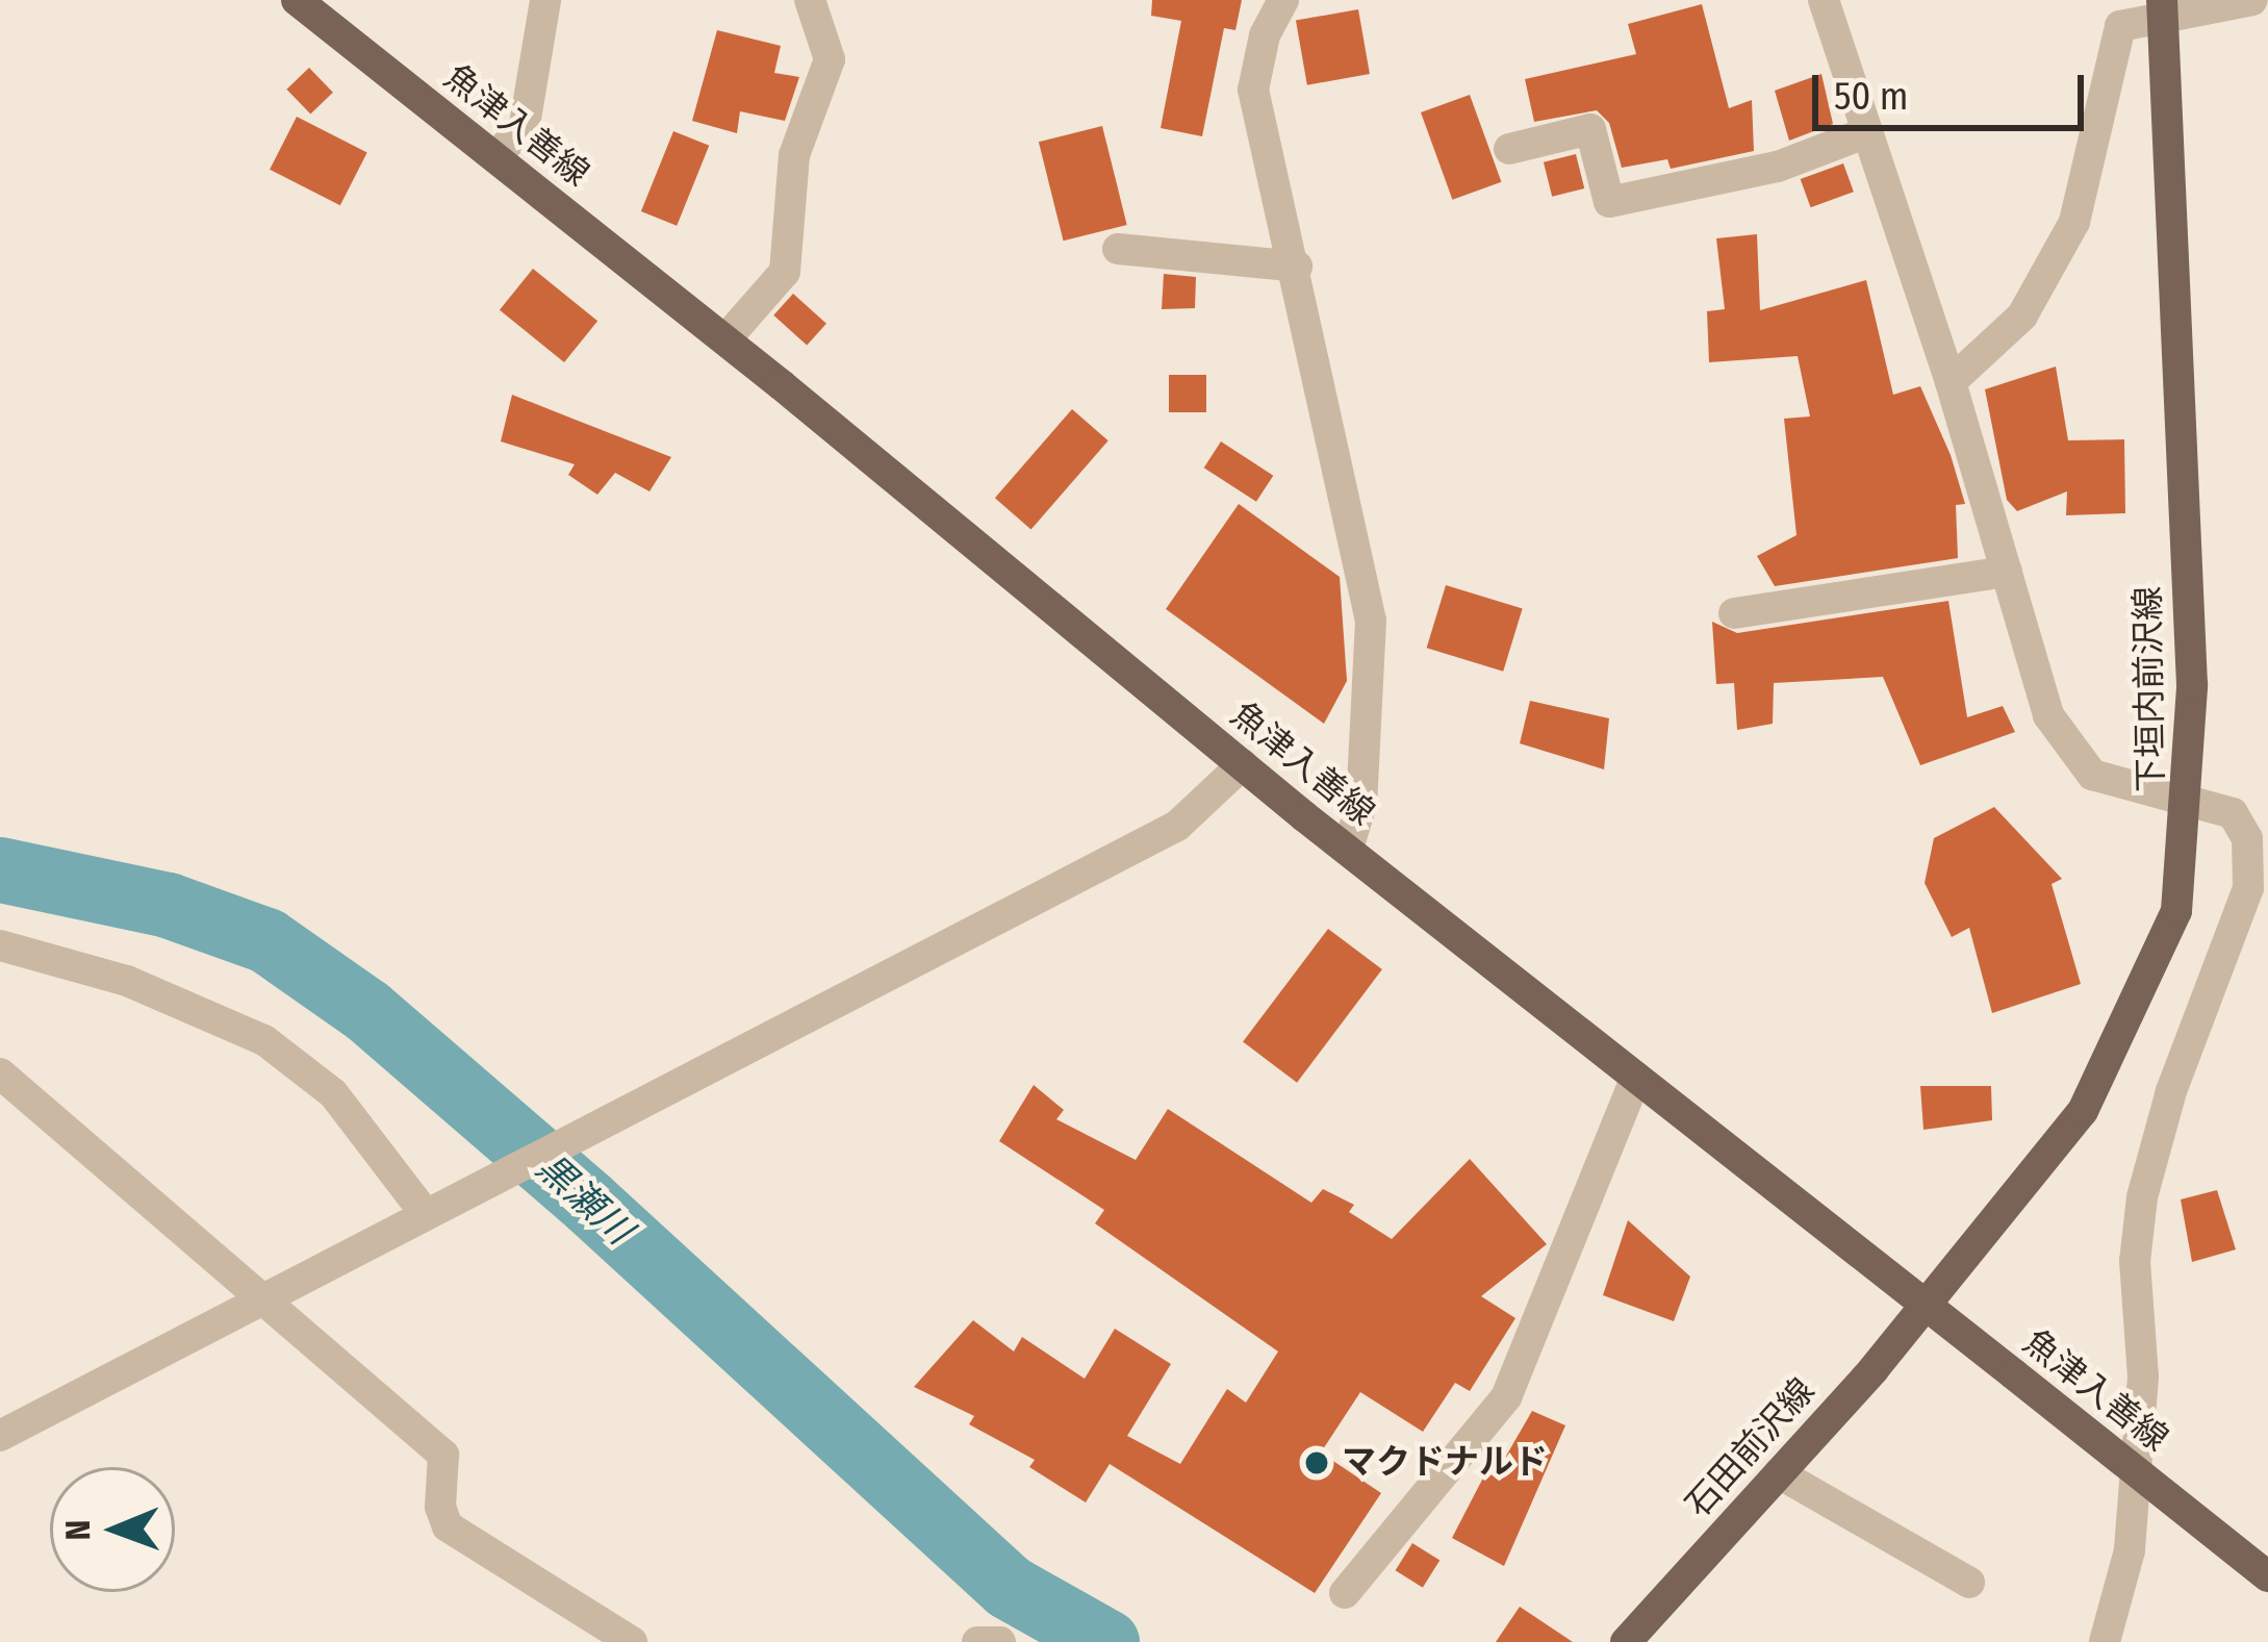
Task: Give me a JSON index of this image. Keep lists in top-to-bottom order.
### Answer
{
  "streets": {
    "main road": ["魚津入善線", "下垣内前沢線", "石田前沢線"]
  },
  "crossings": [
    ["魚津入善線", "下垣内前沢線"],
    ["魚津入善線", "石田前沢線"],
    ["下垣内前沢線", "石田前沢線"]
  ],
  "water": ["黒瀬川"],
  "places": ["マクドナルド"],
  "scale_bar": "50 m",
  "north": "left"
}
